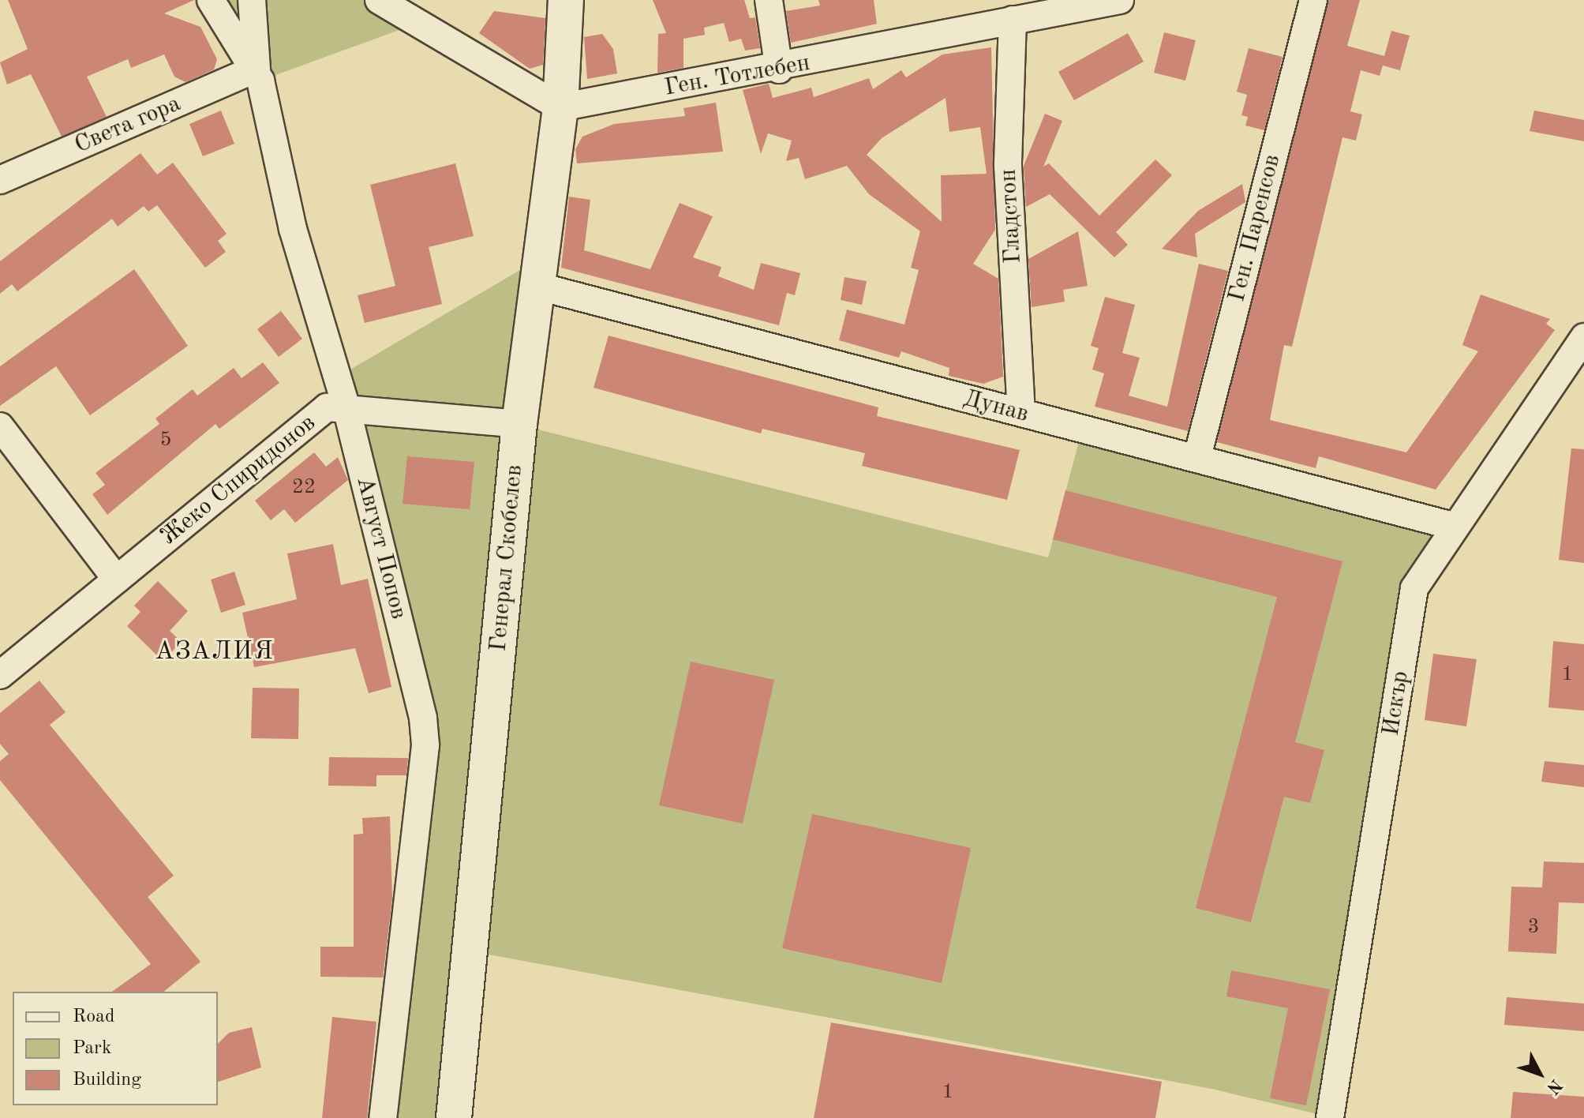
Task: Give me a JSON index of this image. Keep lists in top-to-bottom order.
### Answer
{
  "streets": {
    "street": [
      "Ген. Тотлебен",
      "Света гора",
      "Гладстон",
      "Ген. Паренсов",
      "Дунав",
      "Жеко Спиридонов",
      "Август Попов",
      "Генерал Скобелев",
      "Искър"
    ]
  },
  "crossings": [
    ["Ген. Тотлебен", "Гладстон"],
    ["Ген. Тотлебен", "Генерал Скобелев"],
    ["Света гора", "Август Попов"],
    ["Гладстон", "Дунав"],
    ["Ген. Паренсов", "Дунав"],
    ["Дунав", "Генерал Скобелев"],
    ["Дунав", "Искър"],
    ["Жеко Спиридонов", "Август Попов"],
    ["Жеко Спиридонов", "Генерал Скобелев"]
  ],
  "districts": ["АЗАЛИЯ"],
  "house_numbers": [
    "5",
    "22",
    "1",
    "3",
    "1"
  ],
  "legend": ["Road", "Park", "Building"],
  "north": "bottom right"
}
